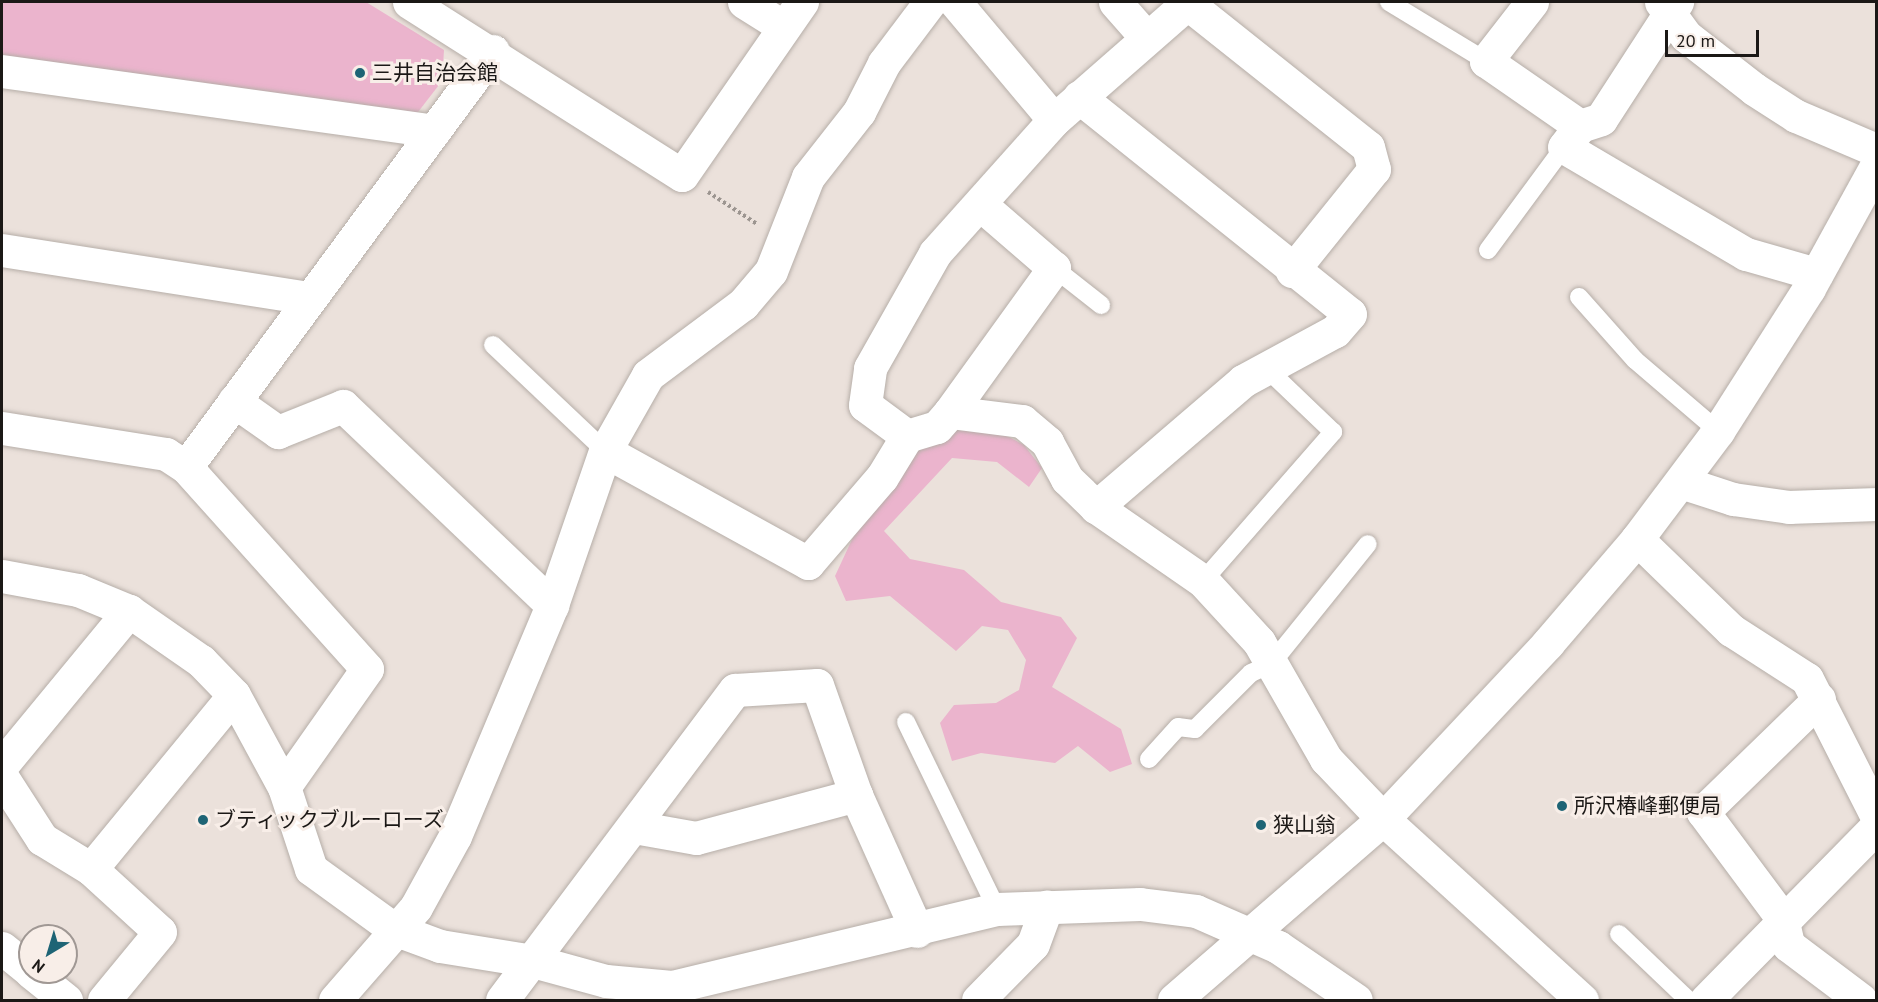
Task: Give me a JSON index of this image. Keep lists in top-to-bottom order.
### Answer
{
  "places": [
    "三井自治会館",
    "所沢椿峰郵便局",
    "ブティックブルーローズ",
    "狭山翁"
  ],
  "scale_bar": "20 m",
  "north": "bottom left"
}
